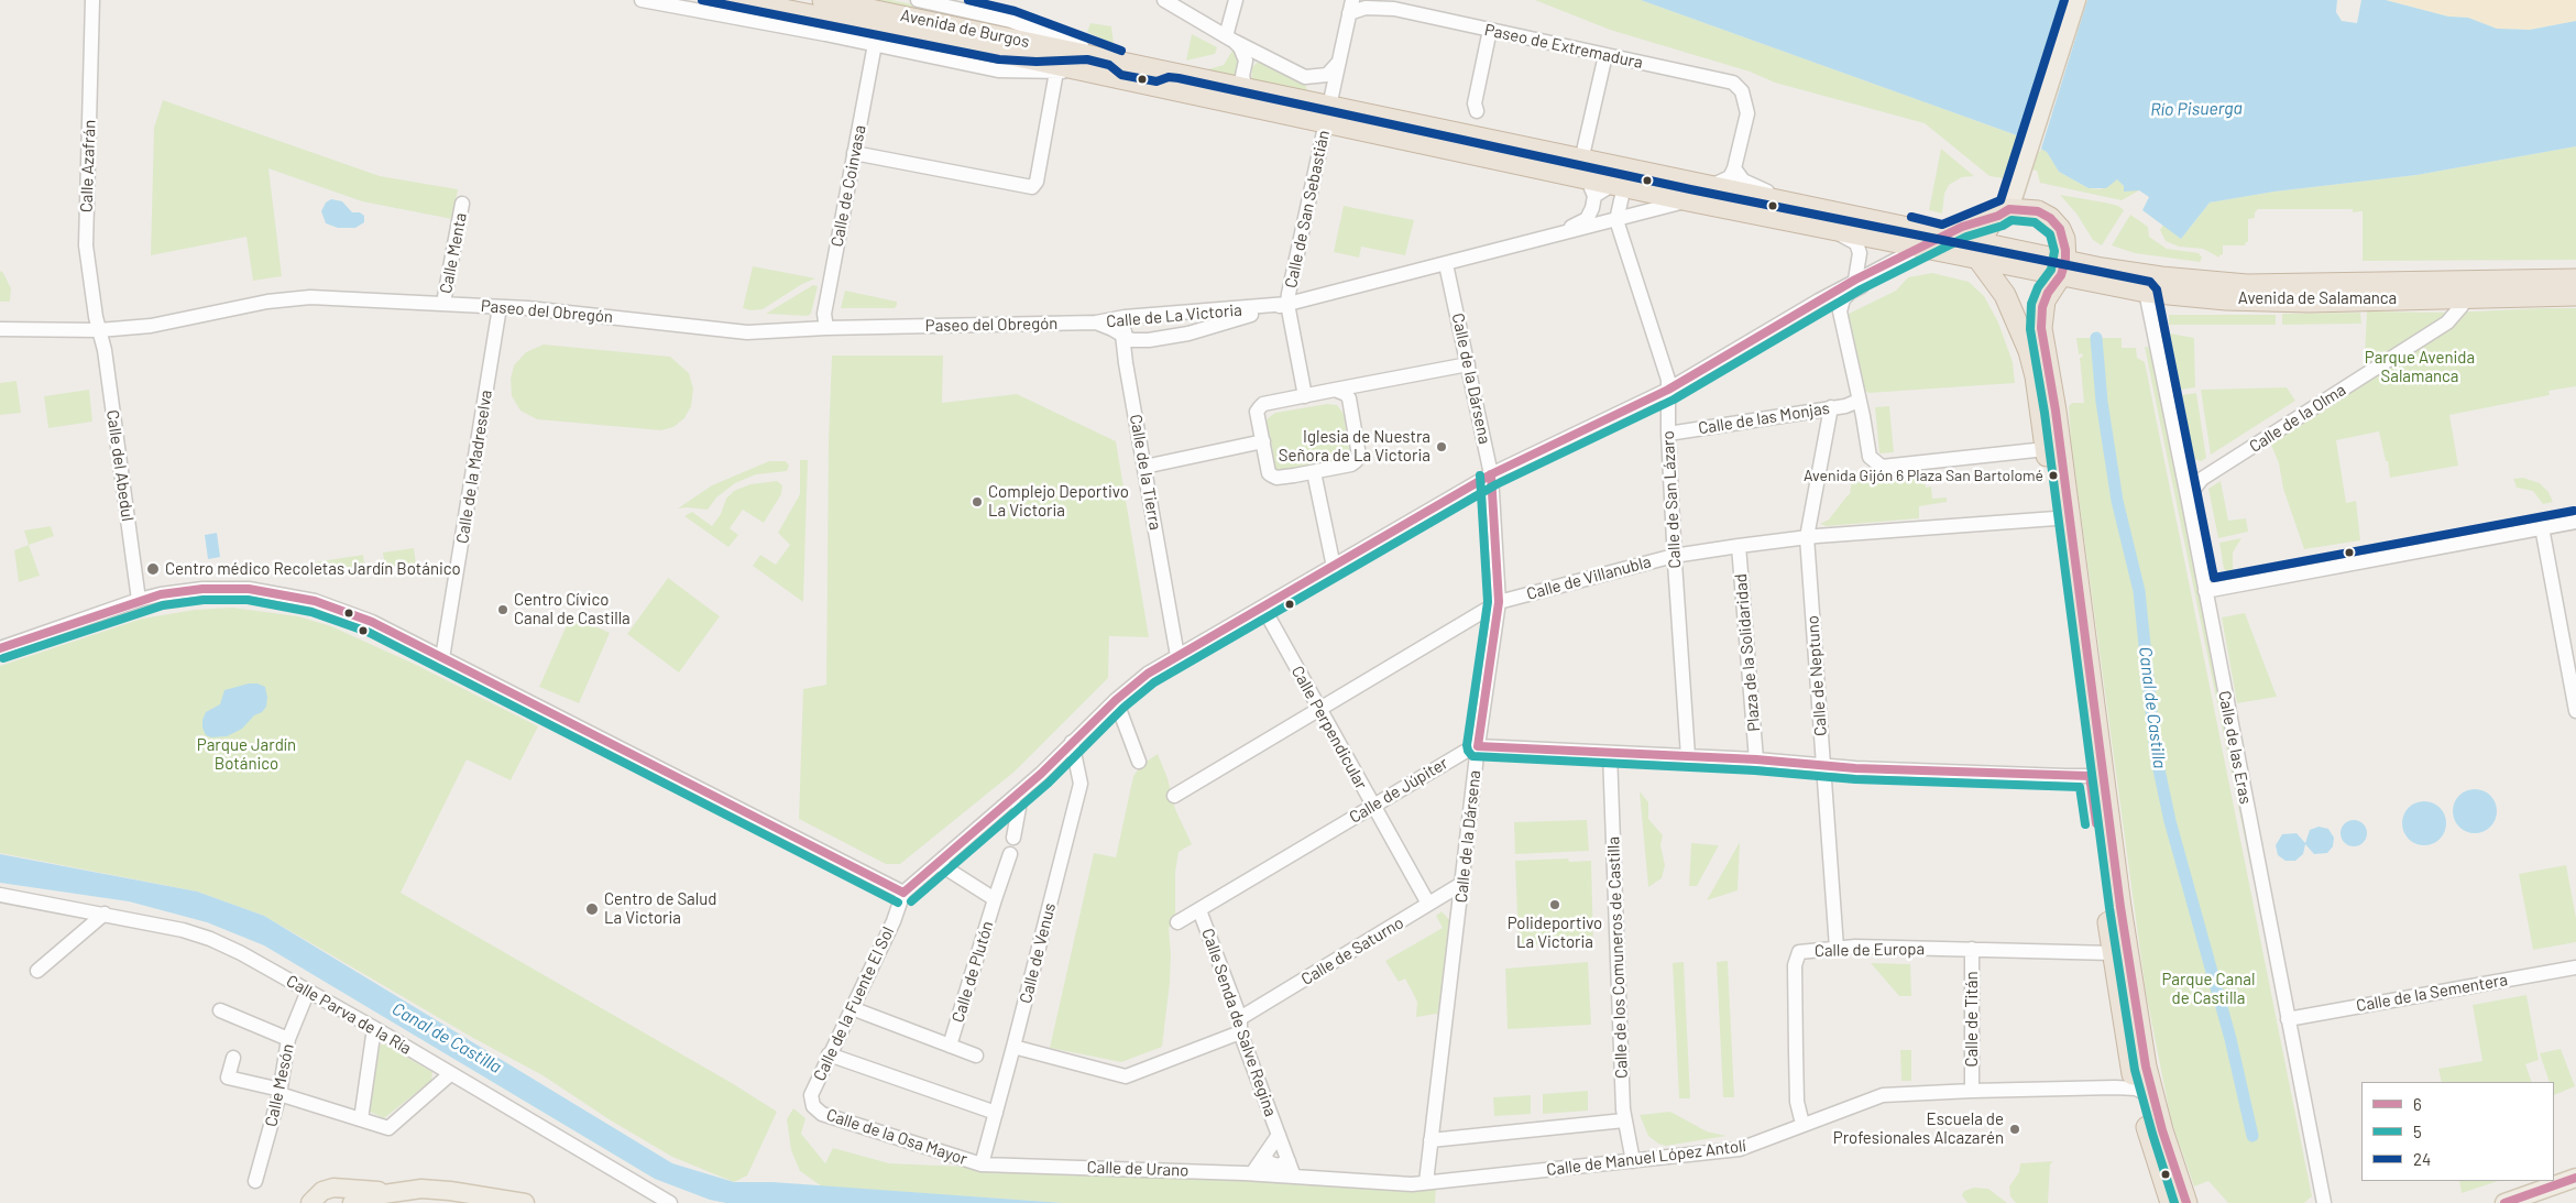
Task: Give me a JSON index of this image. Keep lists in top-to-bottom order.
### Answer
{
  "streets": {
    "highway": ["Avenida de Burgos", "Avenida de Salamanca"],
    "street": [
      "Paseo de Extremadura",
      "Calle Azafrán",
      "Calle de Coinvasa",
      "Calle de San Sebastián",
      "Calle Menta",
      "Paseo del Obregón",
      "Calle de La Victoria",
      "Calle de la Dársena",
      "Calle de las Monjas",
      "Calle de la Olma",
      "Calle del Abedul",
      "Calle de la Madreselva",
      "Calle de la Tierra",
      "Calle de San Lázaro",
      "Calle de Villanubla",
      "Plaza de la Solidaridad",
      "Calle de Neptuno",
      "Calle Perpendicular",
      "Calle de las Eras",
      "Calle de Júpiter",
      "Calle de Europa",
      "Calle de Saturno",
      "Calle de Venus",
      "Calle de los Comuneros de Castilla",
      "Calle de Plutón",
      "Calle de la Sementera",
      "Calle de la Fuente El Sol",
      "Calle Parva de la Ría",
      "Calle de Titán",
      "Calle Senda de Salve Regina",
      "Calle Mesón",
      "Calle de la Osa Mayor",
      "Calle de Manuel López Antolí",
      "Calle de Urano"
    ]
  },
  "crossings": [
    ["Avenida de Burgos", "Calle de Coinvasa"],
    ["Avenida de Burgos", "Calle de San Sebastián"],
    ["Avenida de Burgos", "Avenida de Salamanca"],
    ["Avenida de Burgos", "Calle de La Victoria"],
    ["Avenida de Burgos", "Calle de la Fuente El Sol"],
    ["Paseo de Extremadura", "Calle de San Sebastián"],
    ["Paseo de Extremadura", "Calle de La Victoria"],
    ["Calle Azafrán", "Paseo del Obregón"],
    ["Calle Azafrán", "Calle del Abedul"],
    ["Calle de Coinvasa", "Paseo del Obregón"],
    ["Calle de San Sebastián", "Calle de La Victoria"],
    ["Calle Menta", "Paseo del Obregón"],
    ["Avenida de Salamanca", "Calle de la Olma"],
    ["Avenida de Salamanca", "Calle de las Eras"],
    ["Paseo del Obregón", "Calle de La Victoria"],
    ["Paseo del Obregón", "Calle del Abedul"],
    ["Paseo del Obregón", "Calle de la Madreselva"],
    ["Calle de La Victoria", "Calle de la Dársena"],
    ["Calle de La Victoria", "Calle de la Tierra"],
    ["Calle de La Victoria", "Calle de San Lázaro"],
    ["Calle de la Dársena", "Calle de Villanubla"],
    ["Calle de la Dársena", "Calle de Júpiter"],
    ["Calle de la Dársena", "Calle de Saturno"],
    ["Calle de la Dársena", "Calle de la Fuente El Sol"],
    ["Calle de la Dársena", "Calle de Manuel López Antolí"],
    ["Calle de las Monjas", "Calle de San Lázaro"],
    ["Calle de las Monjas", "Calle de Neptuno"],
    ["Calle de la Olma", "Calle de las Eras"],
    ["Calle de la Tierra", "Calle de la Fuente El Sol"],
    ["Calle de San Lázaro", "Calle de Villanubla"],
    ["Calle de San Lázaro", "Calle de Júpiter"],
    ["Calle de San Lázaro", "Calle de la Fuente El Sol"],
    ["Calle de Villanubla", "Plaza de la Solidaridad"],
    ["Calle de Villanubla", "Calle de Neptuno"],
    ["Calle de Villanubla", "Calle Perpendicular"],
    ["Plaza de la Solidaridad", "Calle de Júpiter"],
    ["Calle de Neptuno", "Calle de Júpiter"],
    ["Calle de Neptuno", "Calle de Europa"],
    ["Calle Perpendicular", "Calle de Júpiter"],
    ["Calle Perpendicular", "Calle de Saturno"],
    ["Calle Perpendicular", "Calle de la Fuente El Sol"],
    ["Calle de las Eras", "Calle de la Sementera"],
    ["Calle de Júpiter", "Calle de los Comuneros de Castilla"],
    ["Calle de Júpiter", "Calle Senda de Salve Regina"],
    ["Calle de Europa", "Calle de Titán"],
    ["Calle de Europa", "Calle de Manuel López Antolí"],
    ["Calle de Saturno", "Calle de Venus"],
    ["Calle de Saturno", "Calle Senda de Salve Regina"],
    ["Calle de Venus", "Calle de la Fuente El Sol"],
    ["Calle de Venus", "Calle de la Osa Mayor"],
    ["Calle de Venus", "Calle de Urano"],
    ["Calle de los Comuneros de Castilla", "Calle de Manuel López Antolí"],
    ["Calle de Plutón", "Calle de la Fuente El Sol"],
    ["Calle de la Fuente El Sol", "Calle de la Osa Mayor"],
    ["Calle Parva de la Ría", "Calle Mesón"],
    ["Calle de Titán", "Calle de Manuel López Antolí"],
    ["Calle Senda de Salve Regina", "Calle de Manuel López Antolí"],
    ["Calle Senda de Salve Regina", "Calle de Urano"],
    ["Calle de la Osa Mayor", "Calle de Urano"],
    ["Calle de Manuel López Antolí", "Calle de Urano"]
  ],
  "water": ["Río Pisuerga", "Canal de Castilla"],
  "parks": ["Parque Avenida Salamanca", "Parque Jardín Botánico", "Parque Canal de Castilla"],
  "places": [
    "Iglesia de Nuestra Señora de La Victoria",
    "Avenida Gijón 6 Plaza San Bartolomé",
    "Complejo Deportivo La Victoria",
    "Centro médico Recoletas Jardín Botánico",
    "Centro Cívico Canal de Castilla",
    "Polideportivo La Victoria",
    "Centro de Salud La Victoria",
    "Escuela de Profesionales Alcazarén"
  ],
  "lines": ["transit line 24", "transit line 6", "transit line 5"],
  "legend": ["6", "5", "24"]
}
